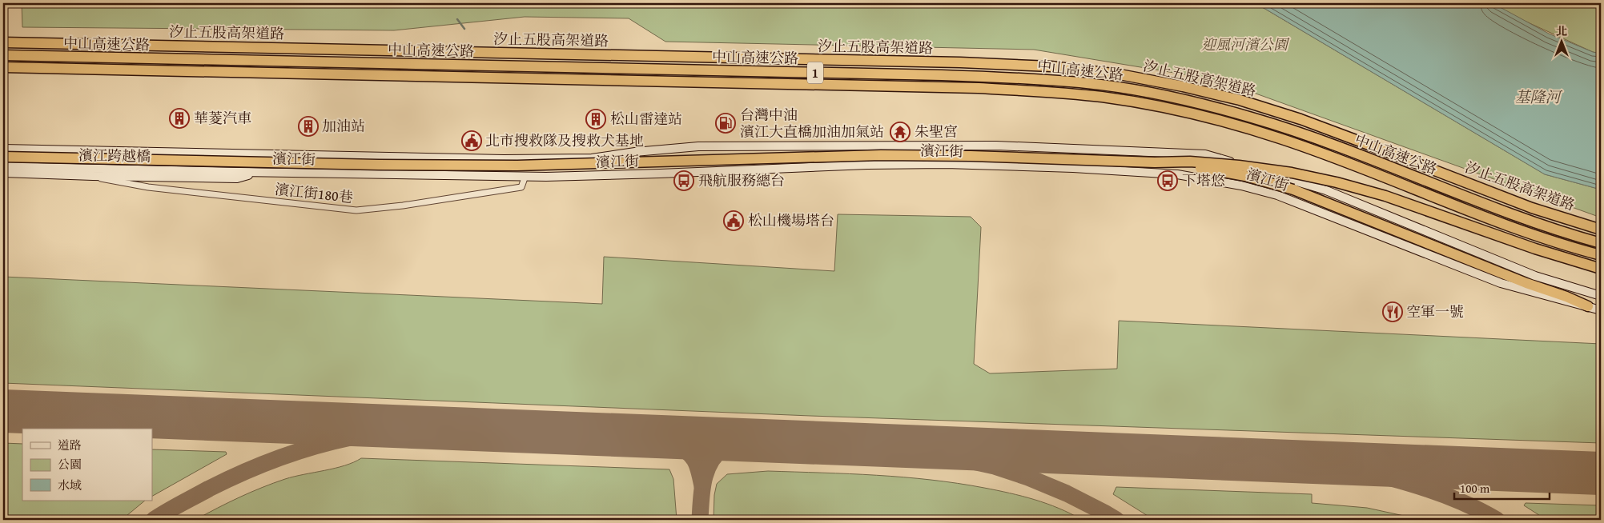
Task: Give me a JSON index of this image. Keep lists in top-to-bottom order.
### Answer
{
  "streets": {
    "highway": ["汐止五股高架道路", "中山高速公路", "1"],
    "main road": ["濱江街", "濱江跨越橋"],
    "street": ["濱江街180巷"]
  },
  "crossings": [
    ["濱江街", "濱江跨越橋"],
    ["濱江街", "濱江街180巷"]
  ],
  "water": ["基隆河"],
  "parks": ["迎風河濱公園"],
  "places": {
    "building": ["華菱汽車", "松山雷達站", "加油站"],
    "fuel station": ["台灣中油 濱江大直橋加油加氣站"],
    "temple": ["朱聖宮"],
    "public building": ["北市搜救隊及搜救犬基地", "松山機場塔台"],
    "bus stop": ["飛航服務總台", "下塔悠"],
    "restaurant": ["空軍一號"]
  },
  "legend": ["道路", "公園", "水域"],
  "scale_bar": "100 m",
  "north": "top"
}
